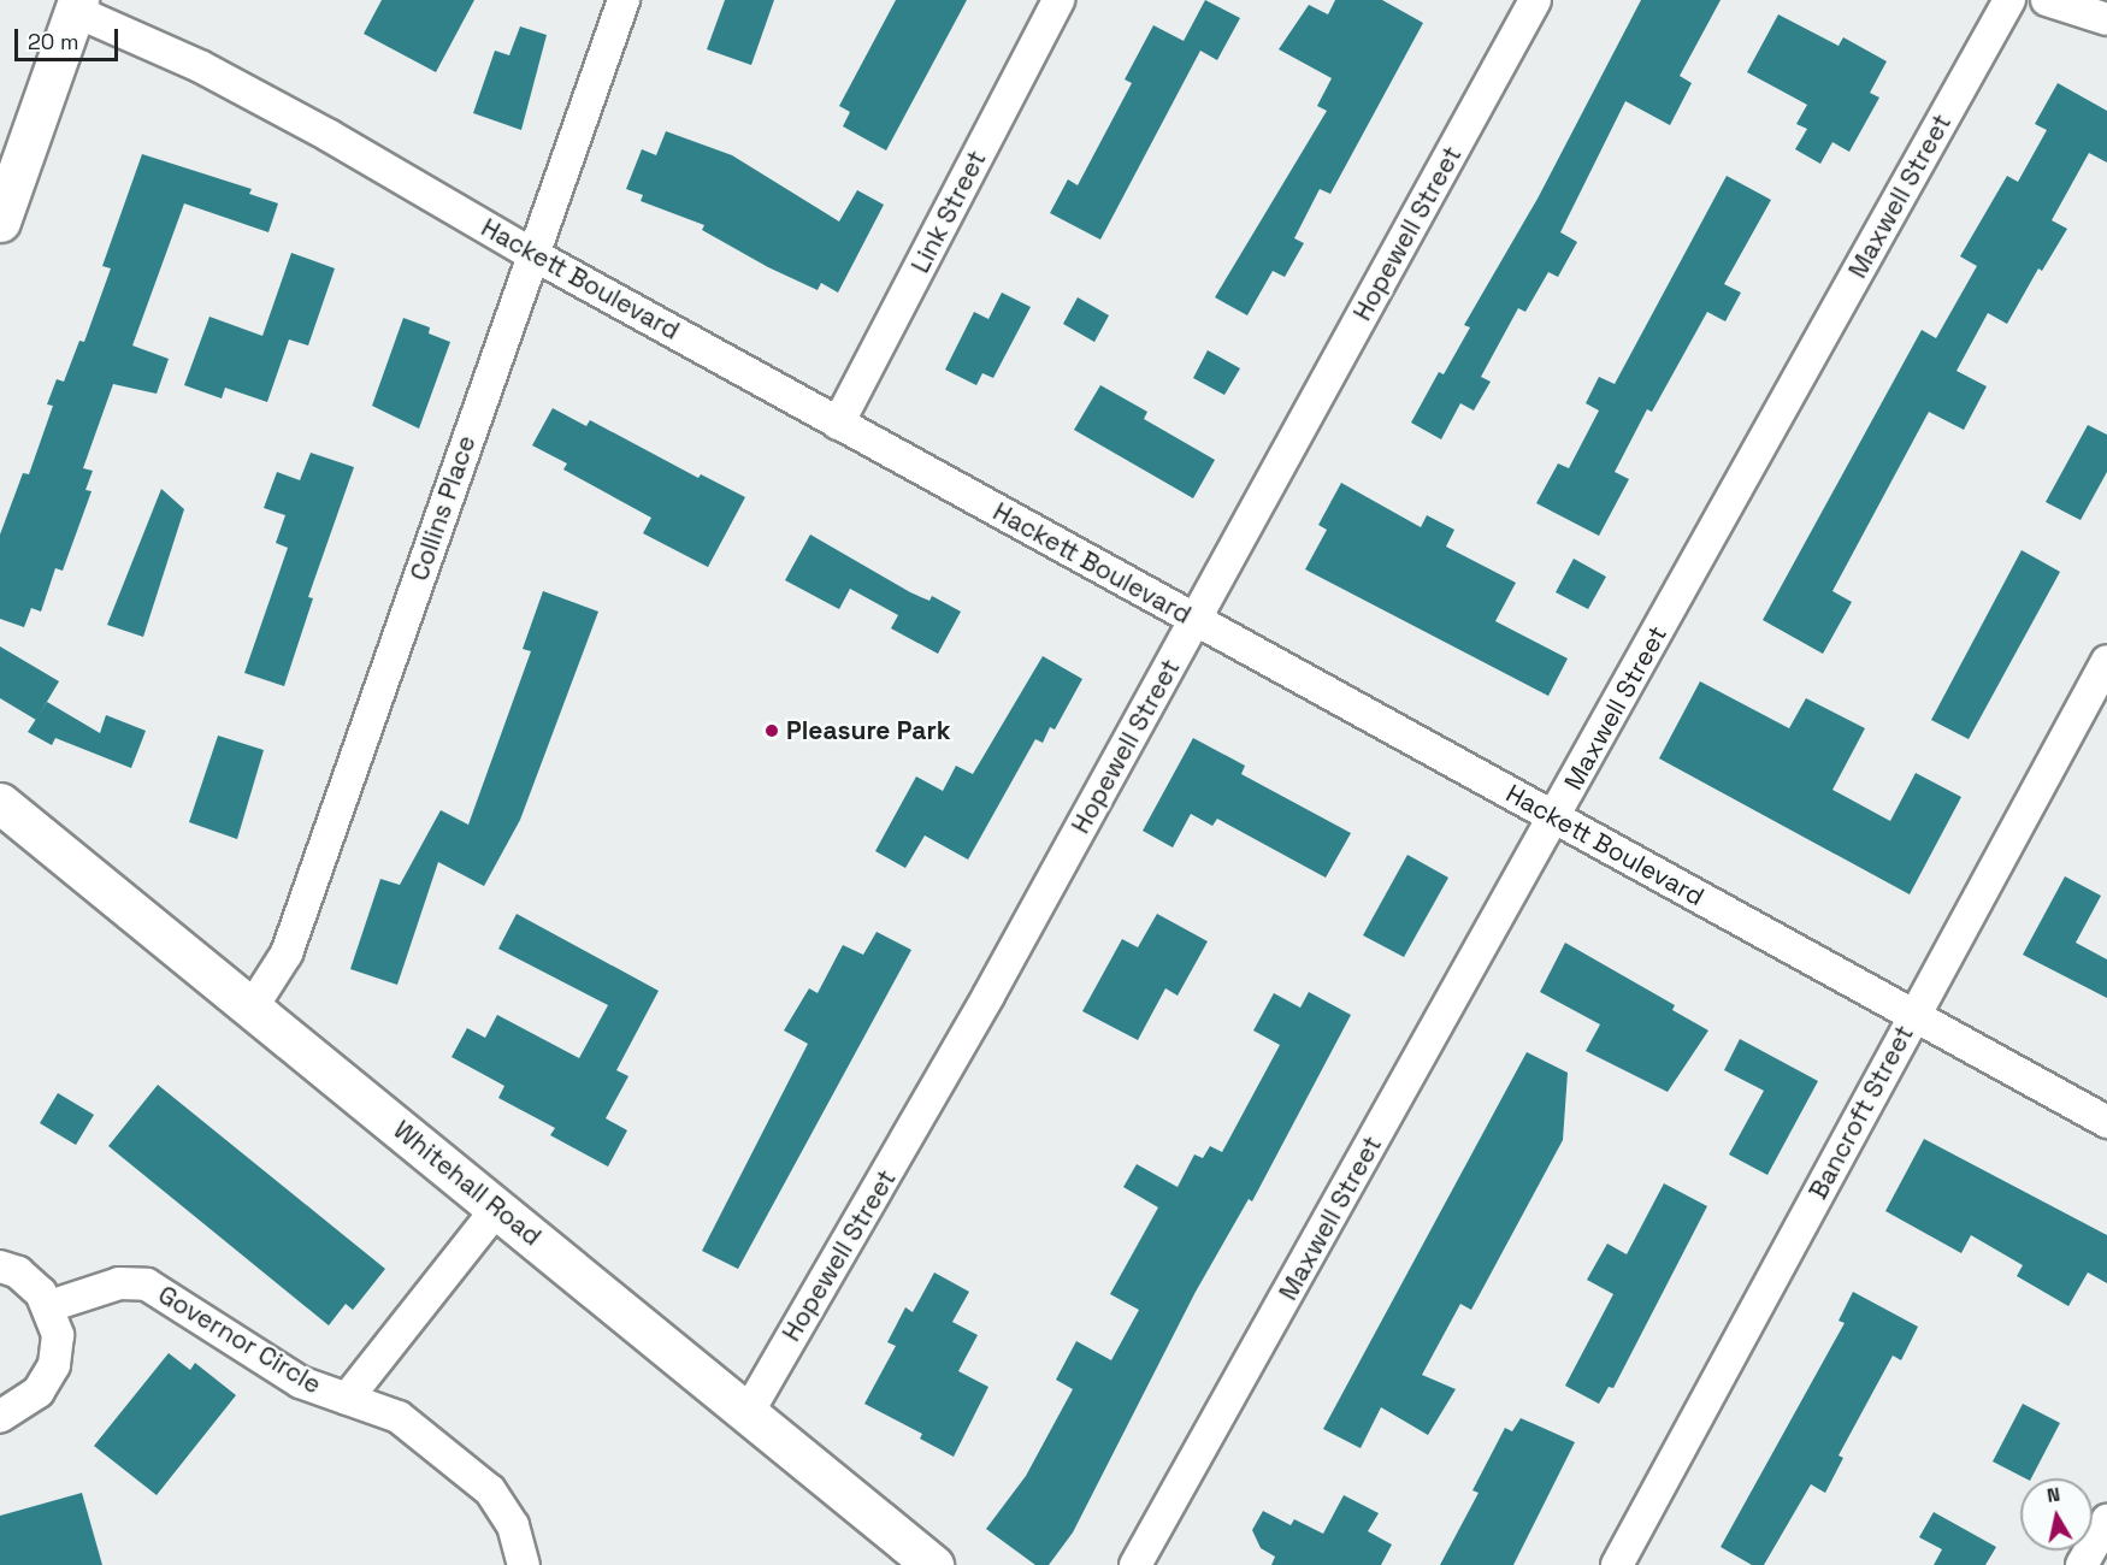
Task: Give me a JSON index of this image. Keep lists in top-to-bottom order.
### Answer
{
  "streets": {
    "street": [
      "Maxwell Street",
      "Link Street",
      "Hopewell Street",
      "Hackett Boulevard",
      "Collins Place",
      "Bancroft Street",
      "Whitehall Road",
      "Governor Circle"
    ]
  },
  "crossings": [
    ["Maxwell Street", "Hackett Boulevard"],
    ["Link Street", "Hackett Boulevard"],
    ["Hopewell Street", "Hackett Boulevard"],
    ["Hopewell Street", "Whitehall Road"],
    ["Hackett Boulevard", "Collins Place"],
    ["Hackett Boulevard", "Bancroft Street"],
    ["Collins Place", "Whitehall Road"],
    ["Whitehall Road", "Governor Circle"]
  ],
  "places": ["Pleasure Park"],
  "scale_bar": "20 m",
  "north": "top"
}
